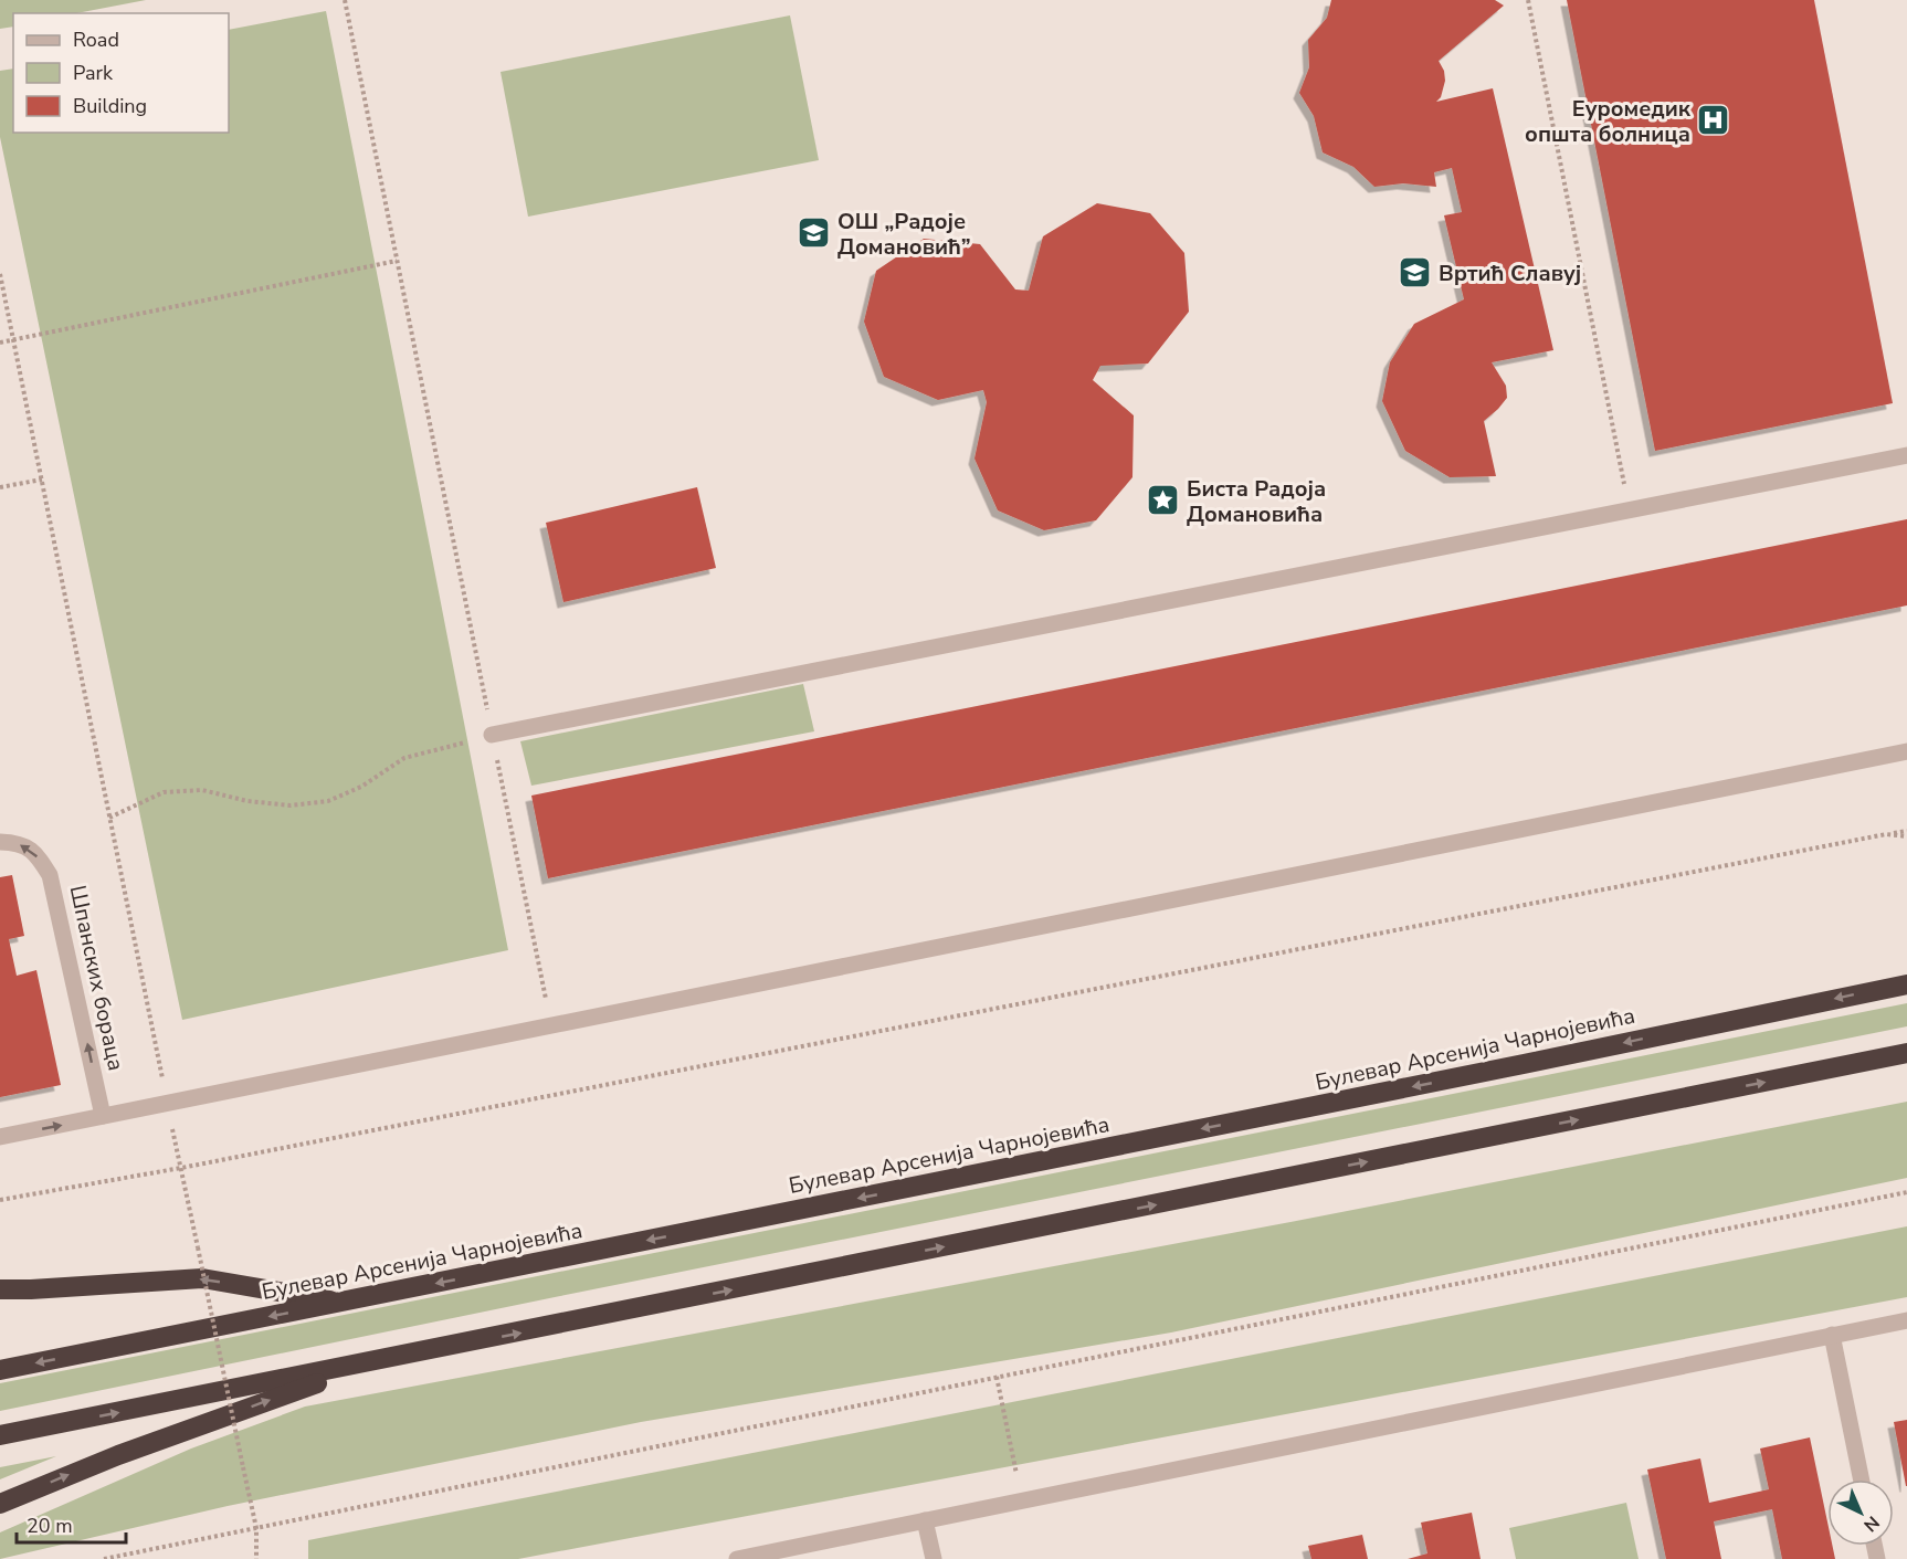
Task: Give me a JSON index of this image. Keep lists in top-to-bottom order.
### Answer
{
  "streets": {
    "highway": ["Булевар Арсенија Чарнојевића"],
    "street": ["Шпанских бораца"]
  },
  "one_way": ["Шпанских бораца"],
  "places": {
    "hospital": ["Еуромедик општа болница"],
    "school or university": ["ОШ „Радоје Домановић”", "Вртић Славуј"],
    "place": ["Биста Радоја Домановића"]
  },
  "legend": ["Road", "Park", "Building"],
  "scale_bar": "20 m",
  "north": "bottom right"
}
